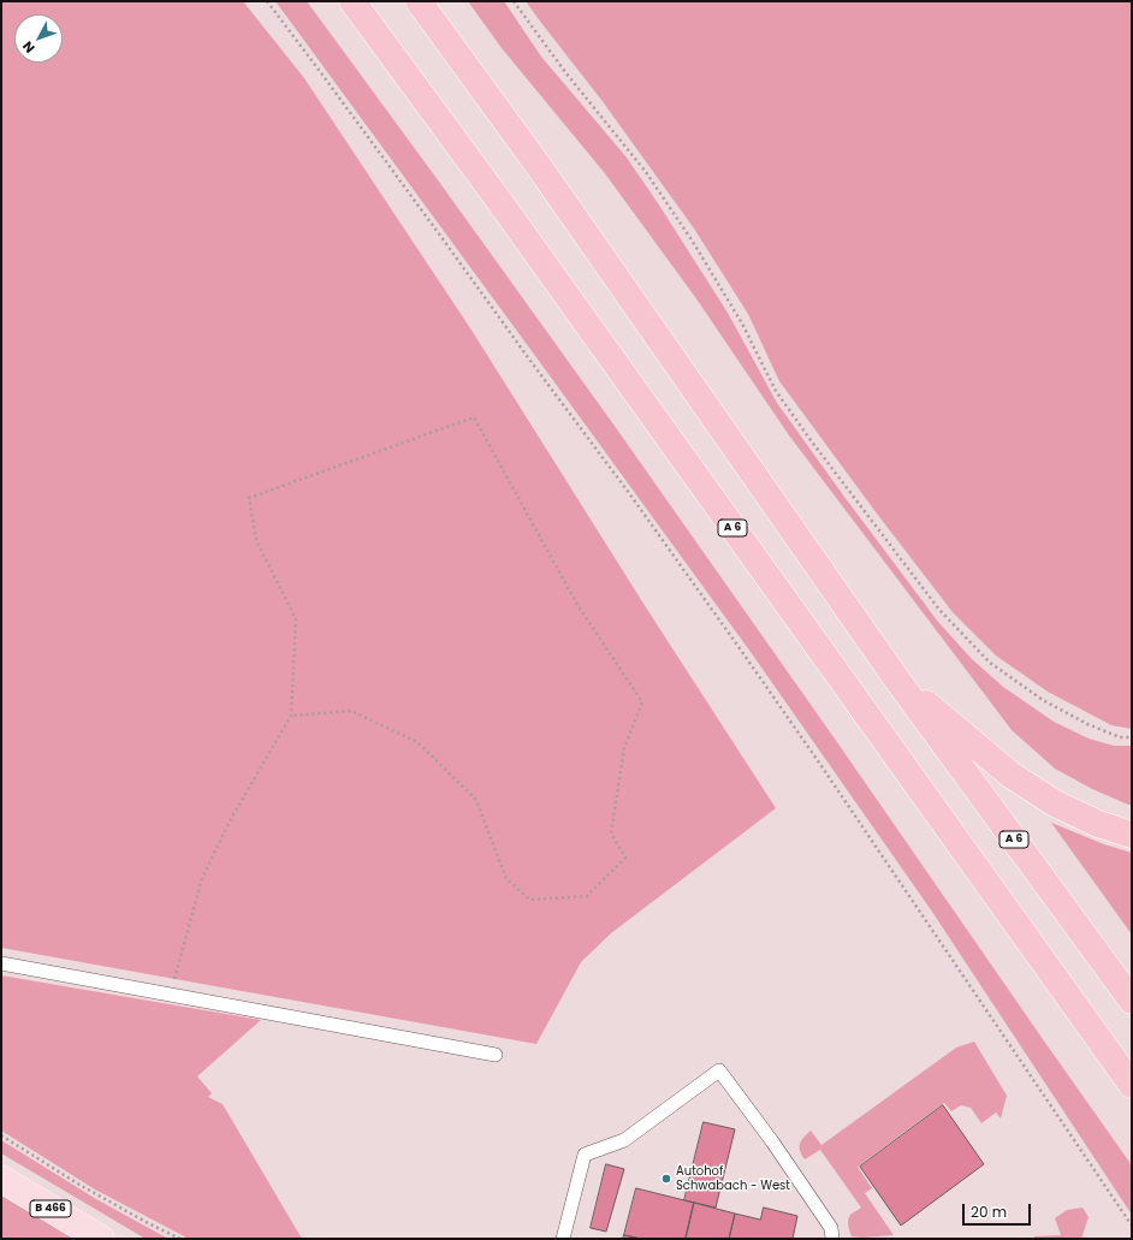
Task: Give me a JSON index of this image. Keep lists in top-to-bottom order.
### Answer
{
  "streets": {
    "highway": ["A 6"],
    "main road": ["B 466"]
  },
  "places": ["Autohof Schwabach - West"],
  "scale_bar": "20 m",
  "north": "bottom left"
}
